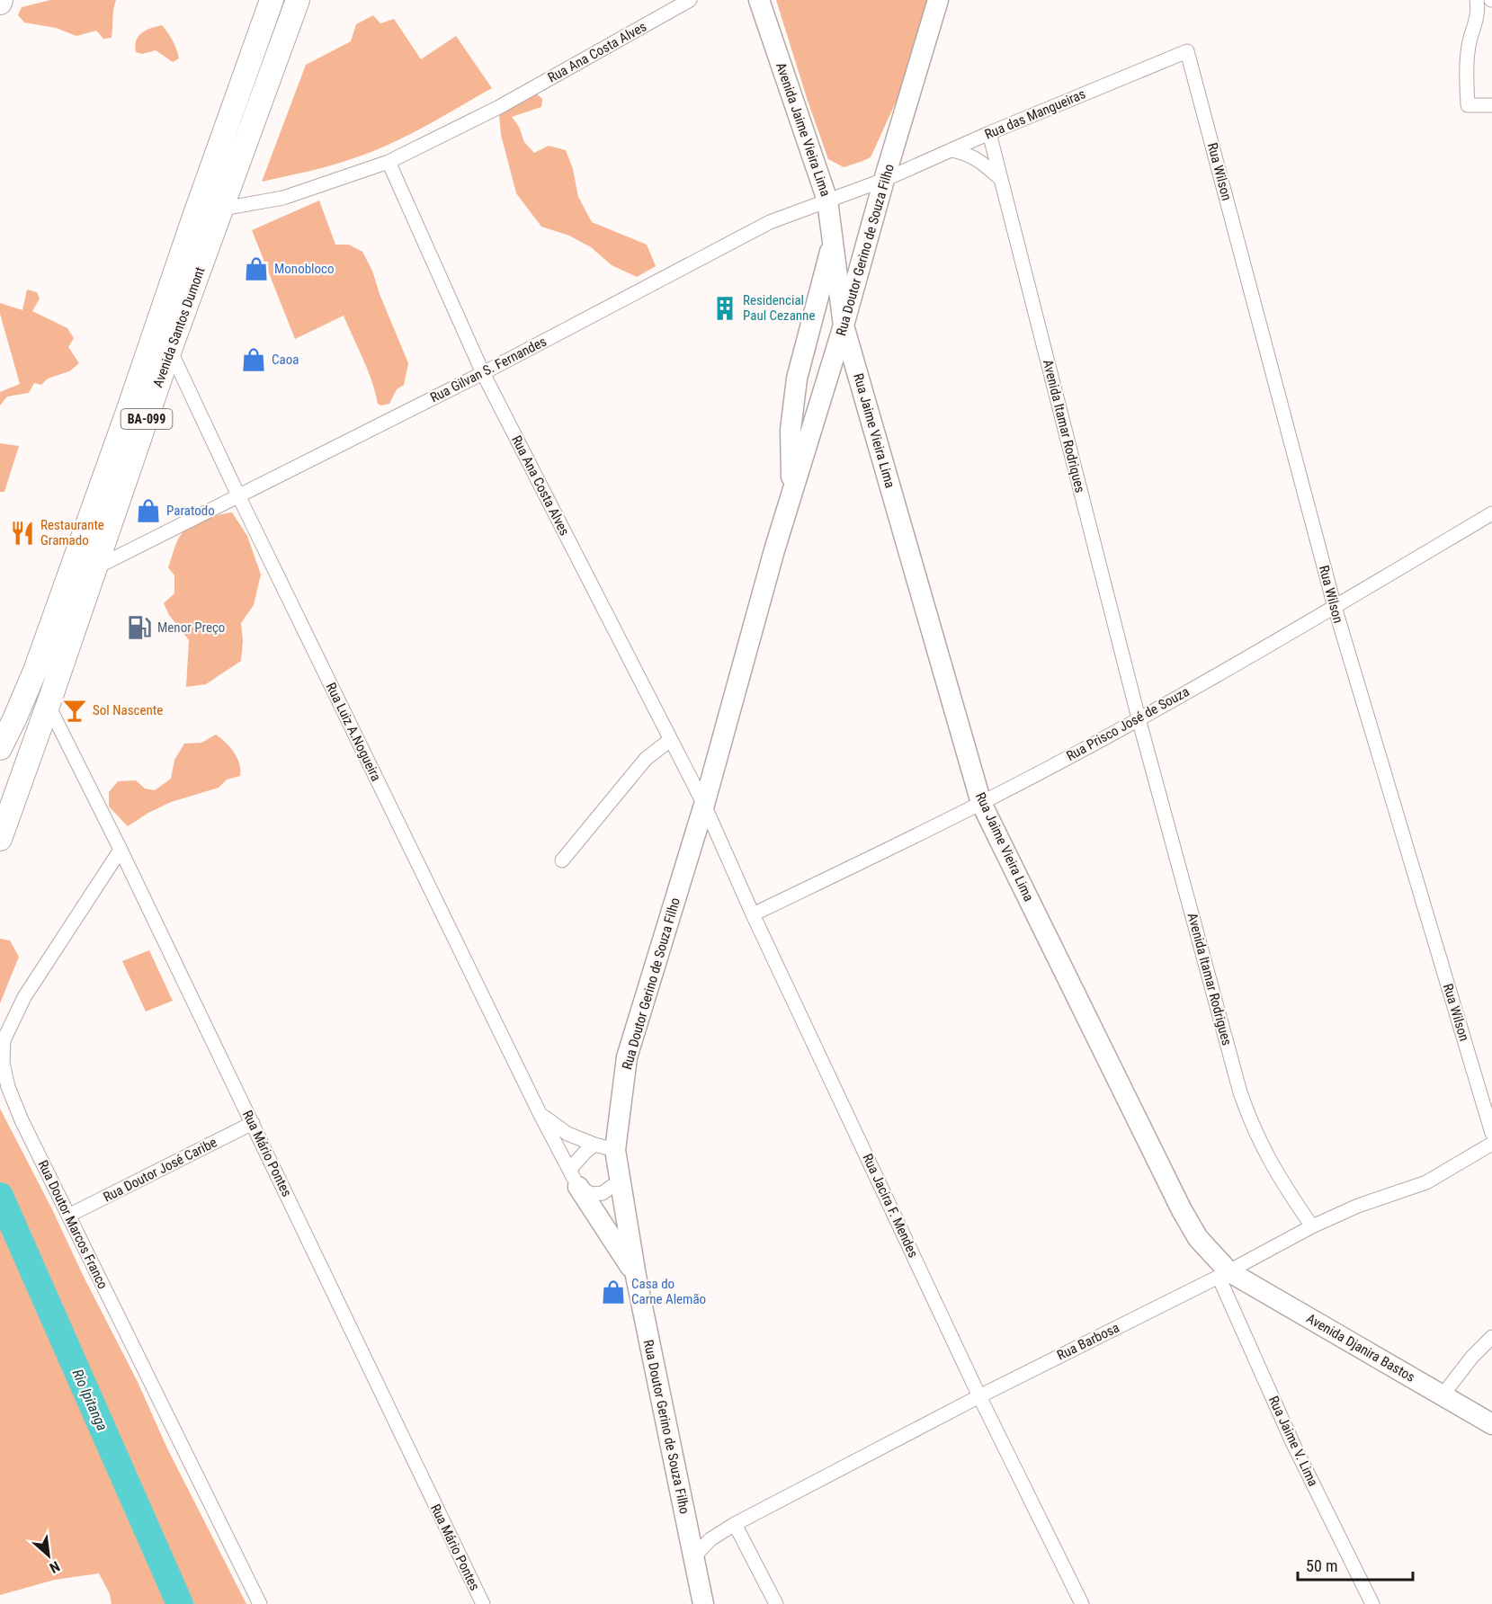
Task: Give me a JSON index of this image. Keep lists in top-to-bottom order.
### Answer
{
  "streets": {
    "highway": ["Avenida Santos Dumont", "BA-099"],
    "main road": [
      "Avenida Jaime Vieira Lima",
      "Rua Doutor Gerino de Souza Filho",
      "Rua Jaime Vieira Lima",
      "Avenida Djanira Bastos"
    ],
    "street": [
      "Rua Ana Costa Alves",
      "Rua das Mangueiras",
      "Rua Wilson",
      "Rua Gilvan S. Fernandes",
      "Avenida Itamar Rodriques",
      "Rua Prisco José de Souza",
      "Rua Luiz A.Nogueira",
      "Avenida Itamar Rodrigues",
      "Rua Mário Pontes",
      "Rua Doutor José Caribe",
      "Rua Jacira F. Mendes",
      "Rua Doutor Marcos Franco",
      "Rua Barbosa",
      "Rua Jaime V. Lima"
    ]
  },
  "crossings": [
    ["Rua Ana Costa Alves", "Rua Doutor Gerino de Souza Filho"],
    ["Rua Ana Costa Alves", "Avenida Santos Dumont"],
    ["Rua Ana Costa Alves", "Rua Gilvan S. Fernandes"],
    ["Rua Ana Costa Alves", "Rua Jacira F. Mendes"],
    ["Rua das Mangueiras", "Rua Wilson"],
    ["Rua das Mangueiras", "Rua Doutor Gerino de Souza Filho"],
    ["Rua das Mangueiras", "Rua Gilvan S. Fernandes"],
    ["Rua das Mangueiras", "Avenida Itamar Rodriques"],
    ["Avenida Jaime Vieira Lima", "Rua Doutor Gerino de Souza Filho"],
    ["Avenida Jaime Vieira Lima", "Rua Gilvan S. Fernandes"],
    ["Avenida Jaime Vieira Lima", "Rua Jaime Vieira Lima"],
    ["Rua Wilson", "Rua Prisco José de Souza"],
    ["Rua Doutor Gerino de Souza Filho", "Rua Gilvan S. Fernandes"],
    ["Rua Doutor Gerino de Souza Filho", "Rua Jaime Vieira Lima"],
    ["Rua Doutor Gerino de Souza Filho", "Rua Luiz A.Nogueira"],
    ["Rua Doutor Gerino de Souza Filho", "Rua Jacira F. Mendes"],
    ["Rua Doutor Gerino de Souza Filho", "Rua Barbosa"],
    ["Avenida Santos Dumont", "Rua Gilvan S. Fernandes"],
    ["Avenida Santos Dumont", "Rua Luiz A.Nogueira"],
    ["Avenida Santos Dumont", "Rua Mário Pontes"],
    ["Rua Gilvan S. Fernandes", "Rua Luiz A.Nogueira"],
    ["Avenida Itamar Rodriques", "Rua Prisco José de Souza"],
    ["Avenida Itamar Rodriques", "Avenida Itamar Rodrigues"],
    ["Rua Jaime Vieira Lima", "Rua Prisco José de Souza"],
    ["Rua Jaime Vieira Lima", "Rua Barbosa"],
    ["Rua Jaime Vieira Lima", "Avenida Djanira Bastos"],
    ["Rua Jaime Vieira Lima", "Rua Jaime V. Lima"],
    ["Rua Prisco José de Souza", "Avenida Itamar Rodrigues"],
    ["Rua Prisco José de Souza", "Rua Jacira F. Mendes"],
    ["Avenida Itamar Rodrigues", "Rua Barbosa"],
    ["Rua Mário Pontes", "Rua Doutor José Caribe"],
    ["Rua Mário Pontes", "Rua Doutor Marcos Franco"],
    ["Rua Doutor José Caribe", "Rua Doutor Marcos Franco"],
    ["Rua Jacira F. Mendes", "Rua Barbosa"],
    ["Rua Barbosa", "Avenida Djanira Bastos"],
    ["Rua Barbosa", "Rua Jaime V. Lima"],
    ["Avenida Djanira Bastos", "Rua Jaime V. Lima"]
  ],
  "water": ["Rio Ipitanga"],
  "places": {
    "shop": [
      "Monobloco",
      "Caoa",
      "Paratodo",
      "Casa do Carne Alemão"
    ],
    "building": ["Residencial Paul Cezanne"],
    "restaurant": ["Restaurante Gramado"],
    "fuel station": ["Menor Preço"],
    "bar": ["Sol Nascente"]
  },
  "scale_bar": "50 m",
  "north": "bottom right"
}
